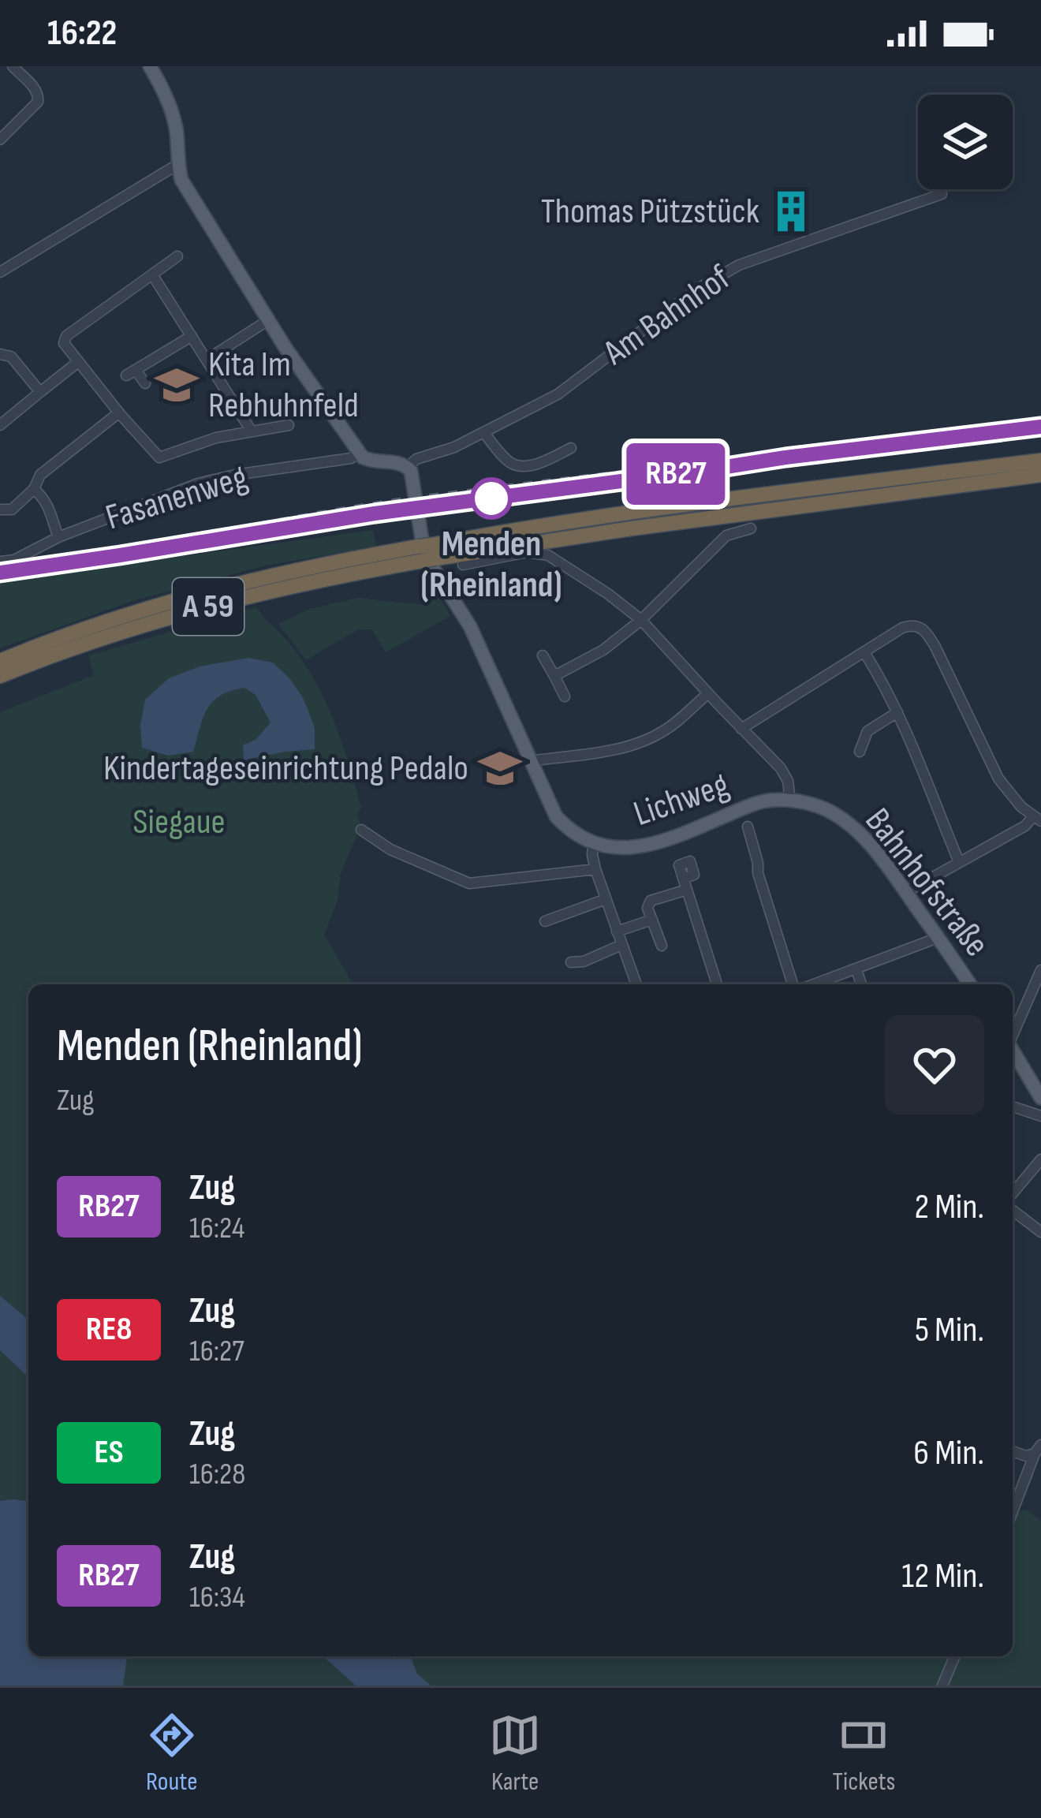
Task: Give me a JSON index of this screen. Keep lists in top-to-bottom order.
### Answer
{
  "streets": {
    "highway": ["A 59"],
    "main road": ["Lichweg", "Bahnhofstraße"],
    "street": ["Am Bahnhof", "Fasanenweg"]
  },
  "crossings": [
    ["Lichweg", "Bahnhofstraße"]
  ],
  "parks": ["Siegaue"],
  "places": {
    "building": ["Thomas Pützstück"],
    "school or university": ["Kita Im Rebhuhnfeld", "Kindertageseinrichtung Pedalo"],
    "other": ["Menden (Rheinland)"]
  },
  "page": {
    "status": "16:22",
    "on_map": "RB27",
    "heading": ["Menden (Rheinland)", "Zug"],
    "list": [
      {
        "mark": "RB27",
        "name": "Zug",
        "note": "16:24",
        "value": "2 Min."
      },
      {
        "mark": "RE8",
        "name": "Zug",
        "note": "16:27",
        "value": "5 Min."
      },
      {
        "mark": "ES",
        "name": "Zug",
        "note": "16:28",
        "value": "6 Min."
      },
      {
        "mark": "RB27",
        "name": "Zug",
        "note": "16:34",
        "value": "12 Min."
      }
    ],
    "tabs": ["Route", "Karte", "Tickets"]
  }
}
